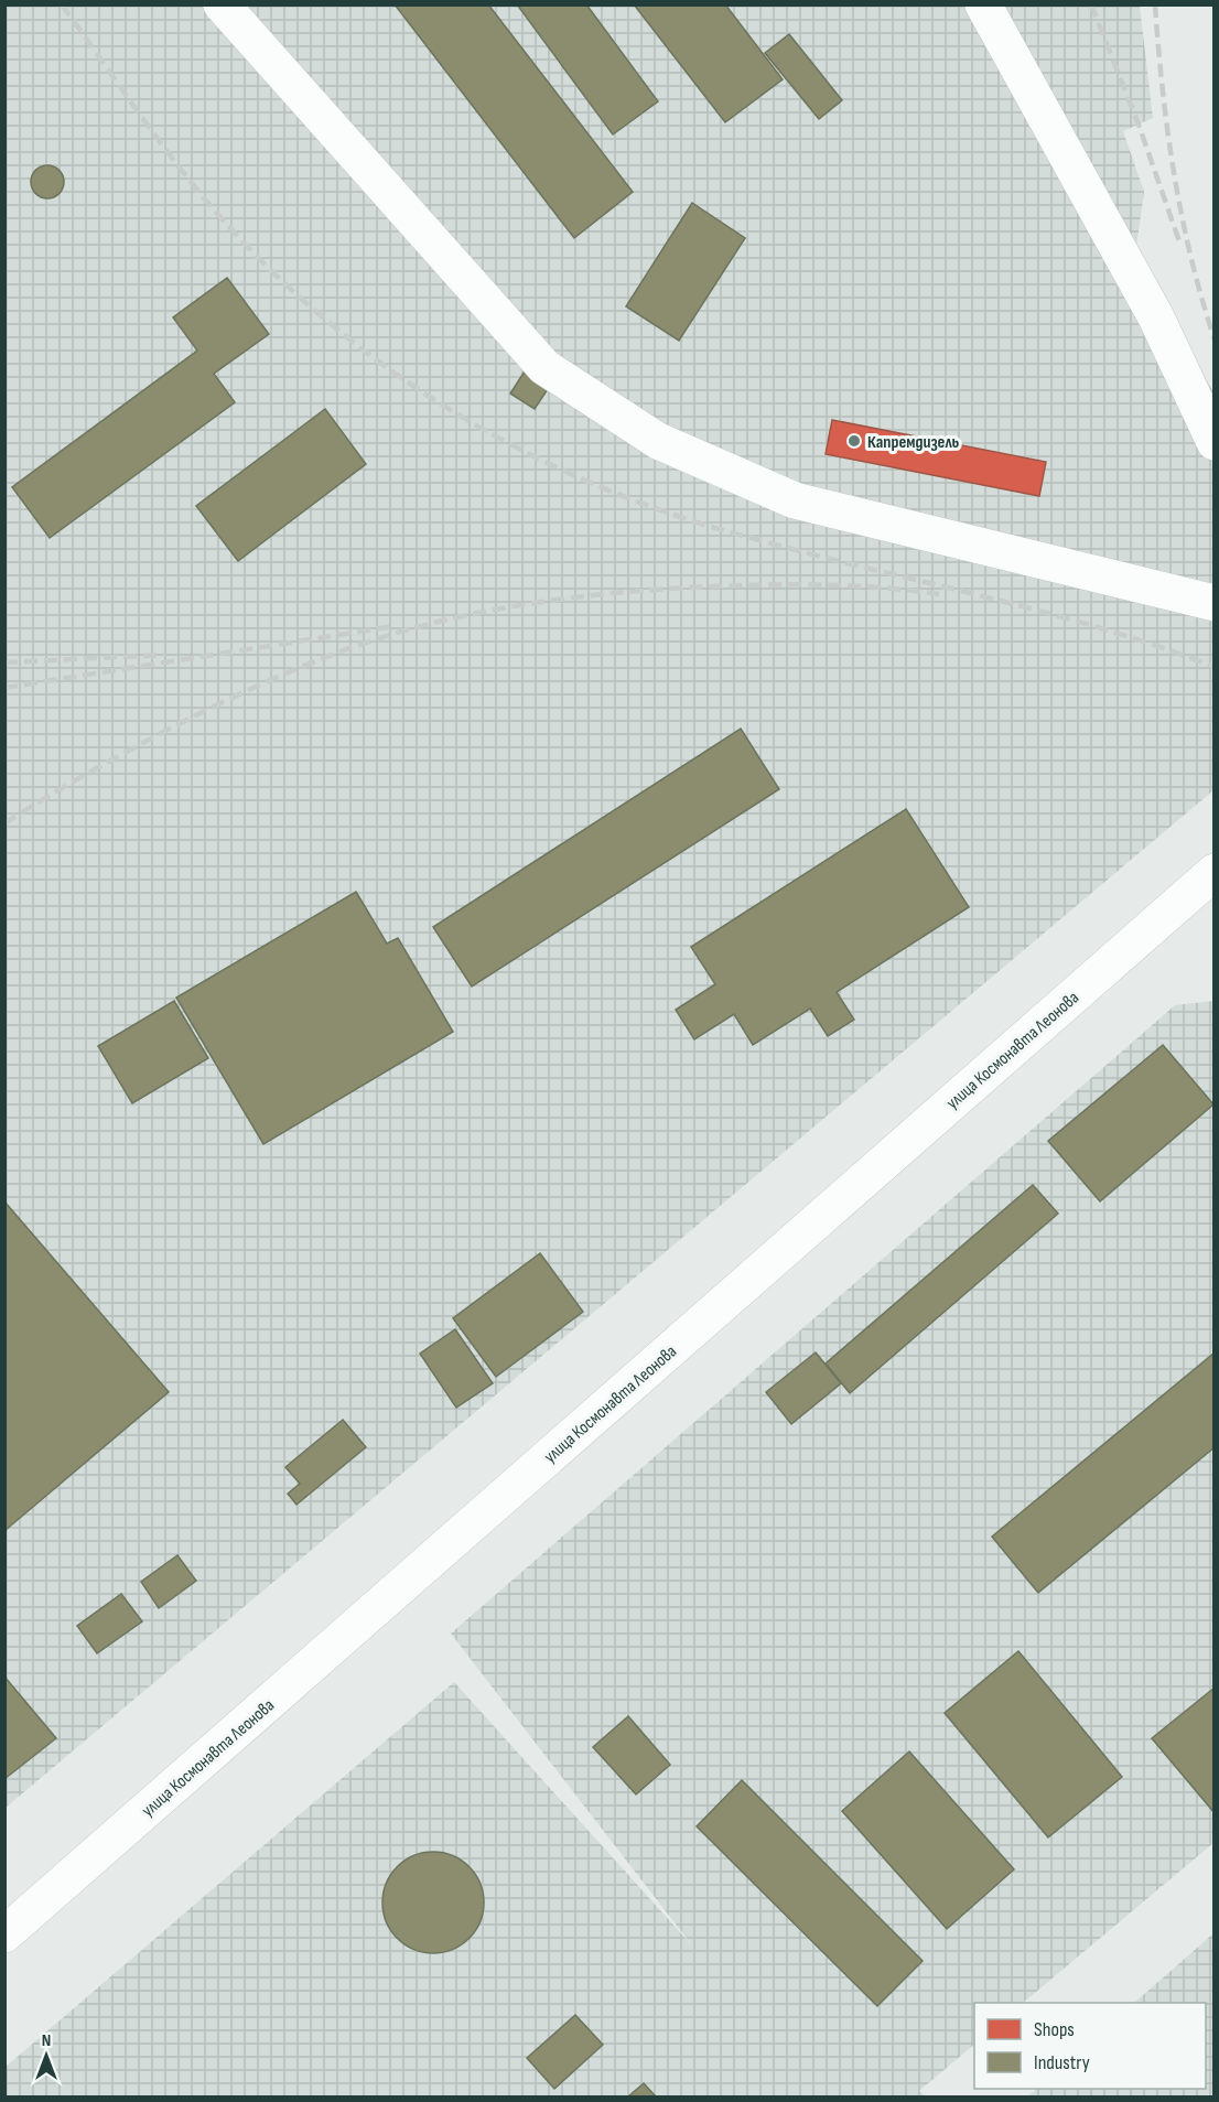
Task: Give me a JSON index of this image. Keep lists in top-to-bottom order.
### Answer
{
  "streets": {
    "street": ["улица Космонавта Леонова"]
  },
  "places": ["Капремдизель"],
  "legend": ["Shops", "Industry"],
  "north": "top"
}
